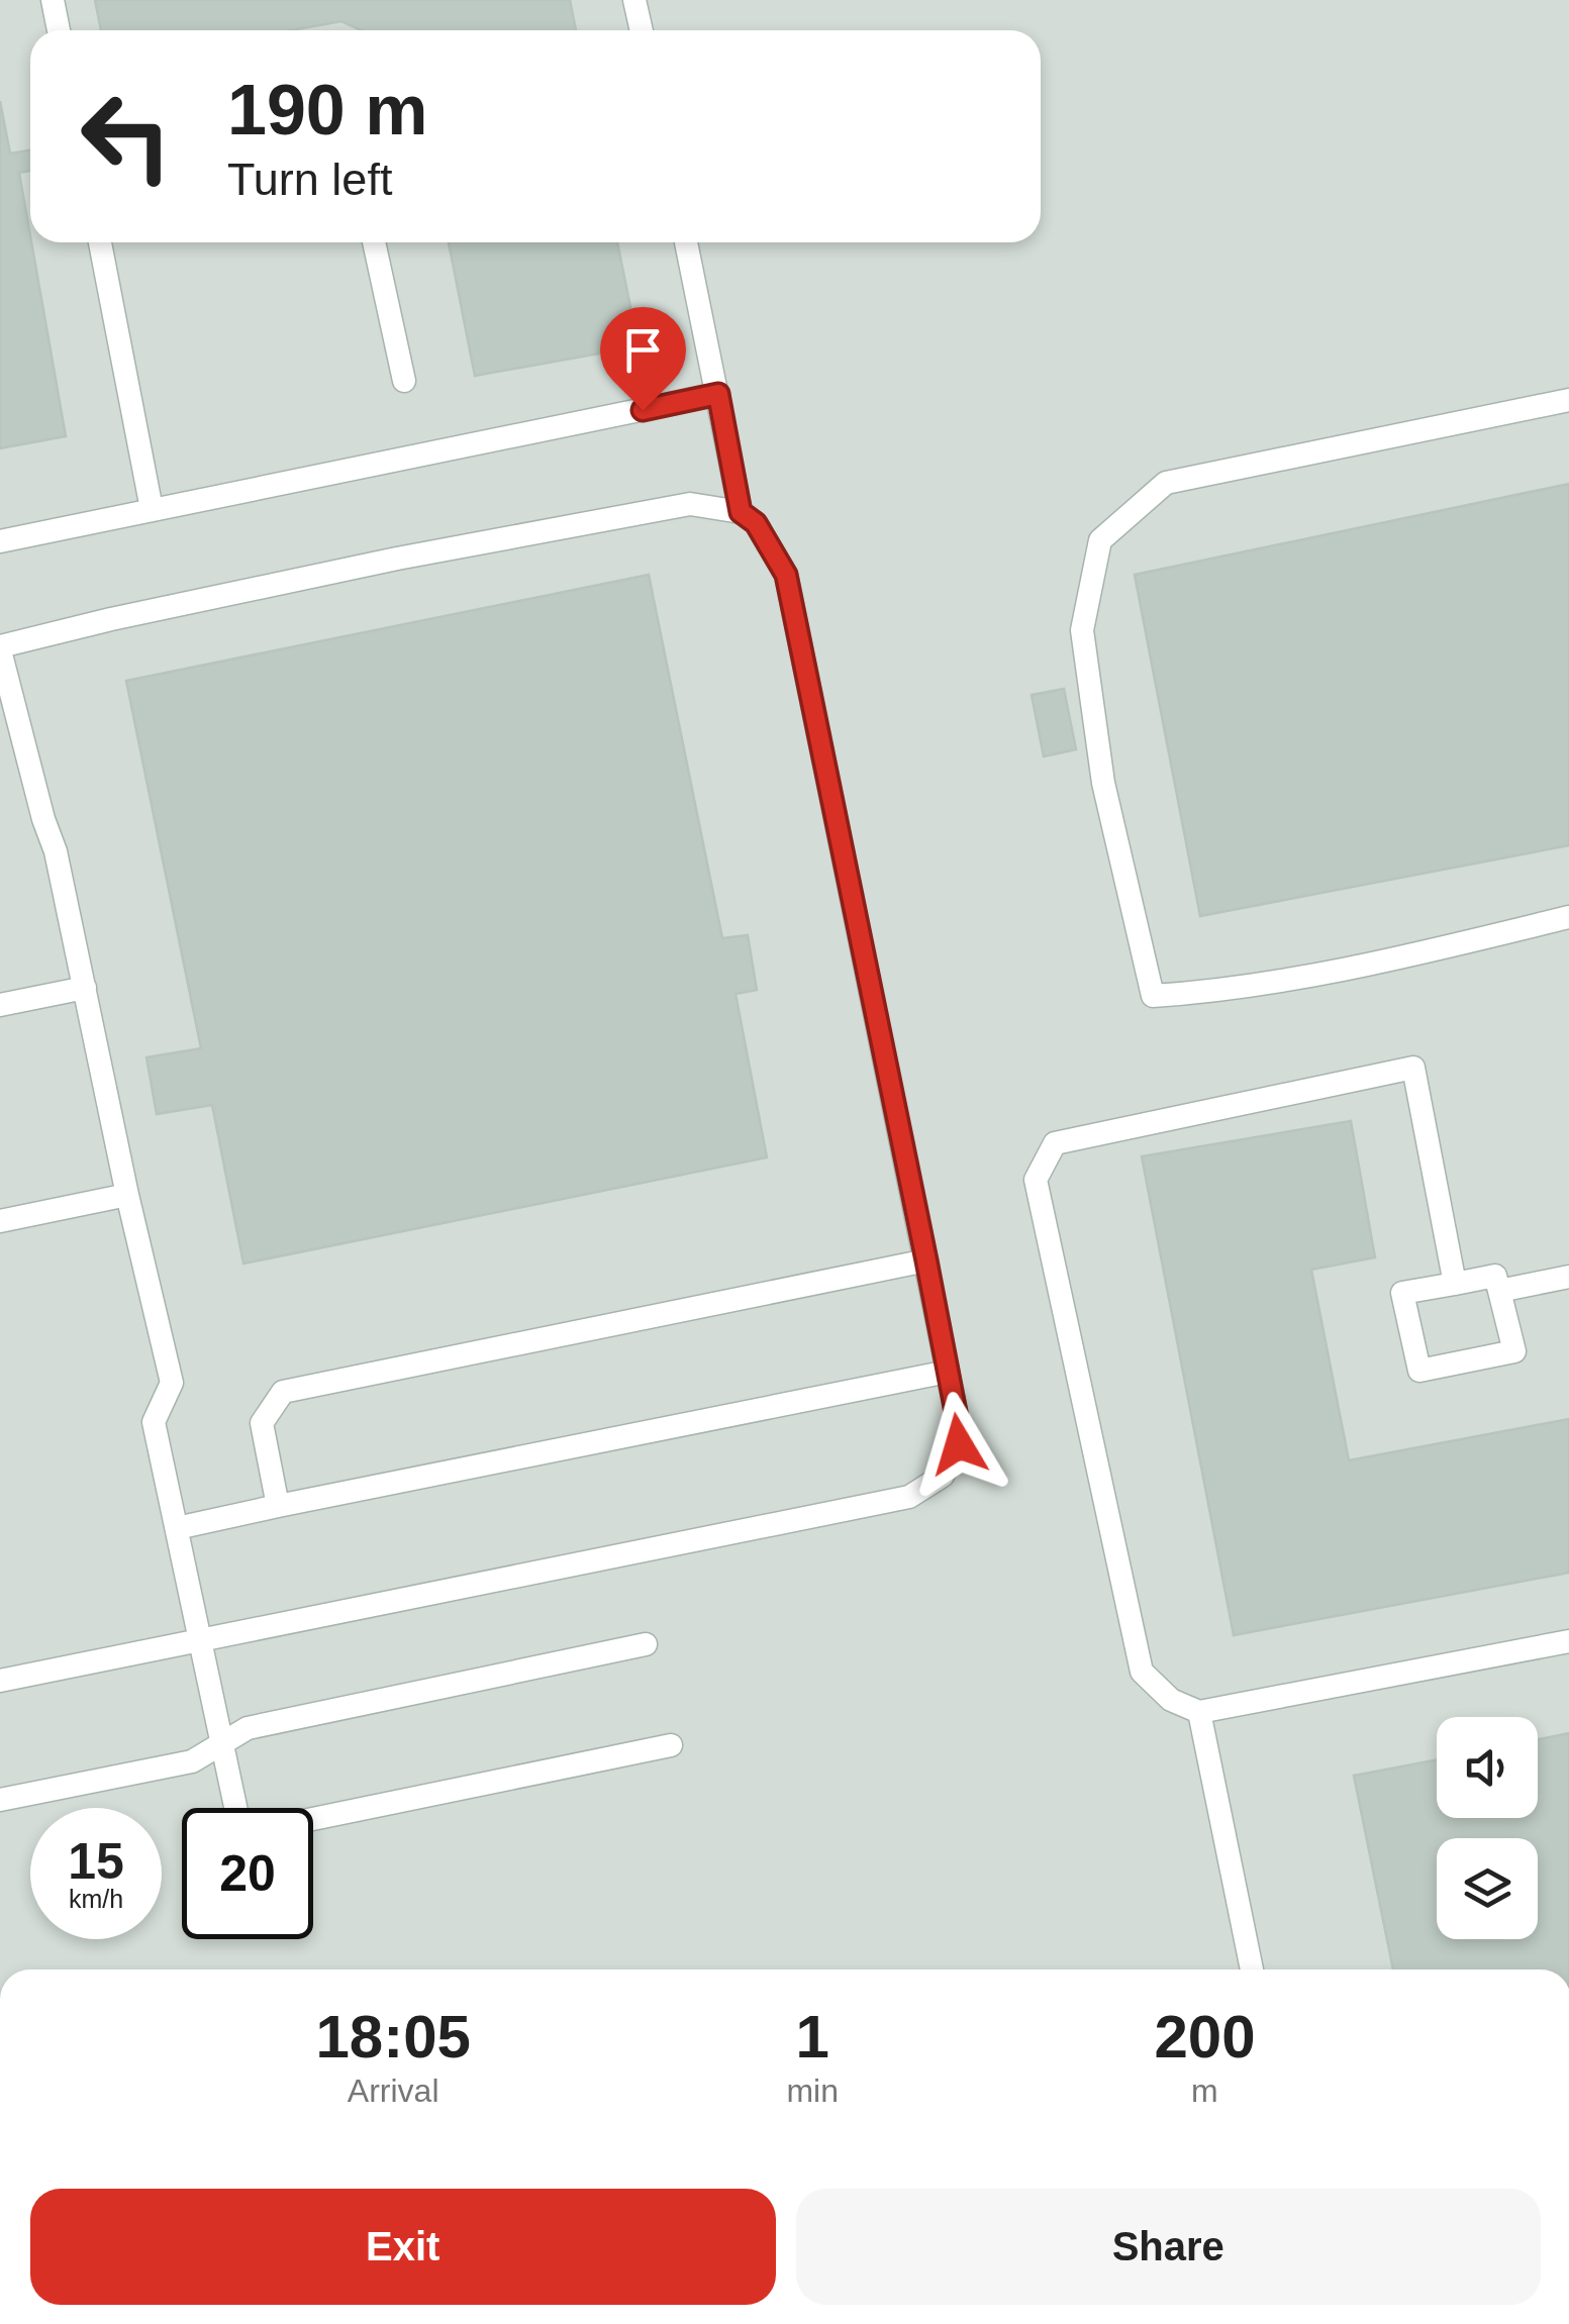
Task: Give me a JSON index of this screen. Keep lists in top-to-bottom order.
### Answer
{
  "page": {
    "turn": ["190 m", "Turn left"],
    "speed": "15 km/h",
    "limit": "20",
    "eta": [
      "18:05",
      "Arrival",
      "1",
      "min",
      "200",
      "m"
    ],
    "buttons": ["Exit", "Share"]
  }
}
